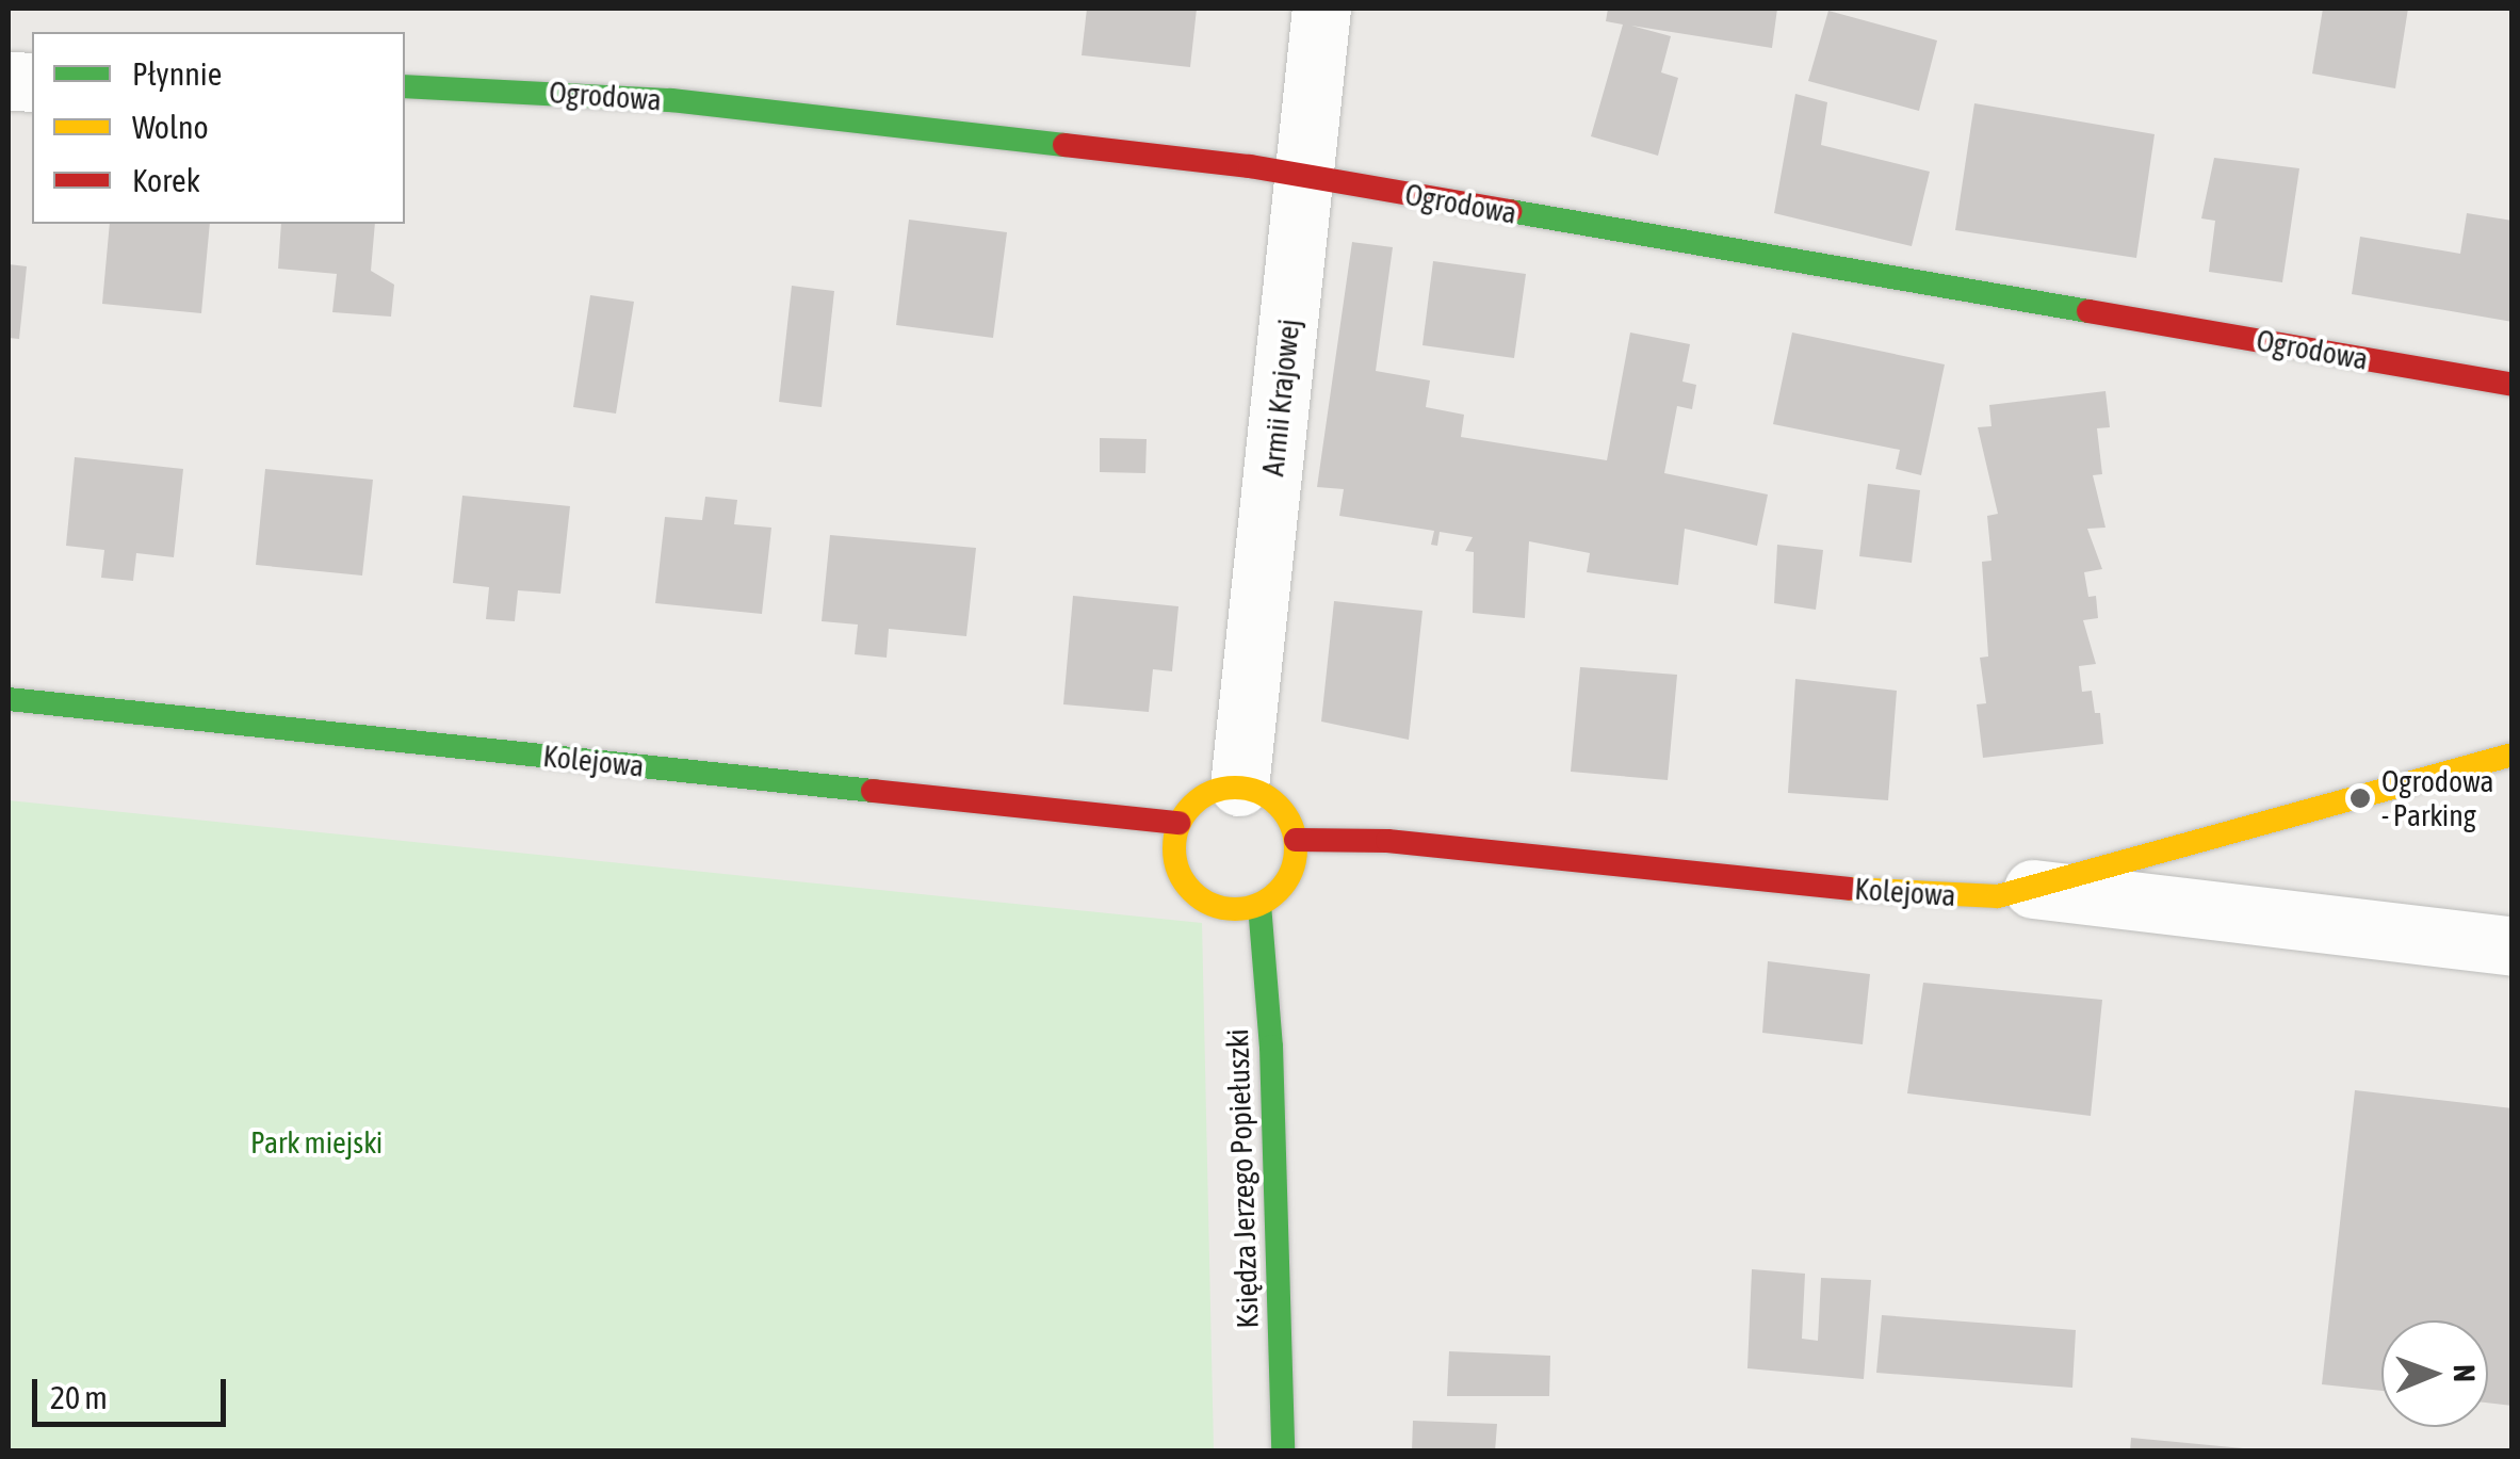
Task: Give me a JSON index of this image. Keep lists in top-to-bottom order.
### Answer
{
  "streets": {
    "street": [
      "Ogrodowa",
      "Armii Krajowej",
      "Kolejowa",
      "Księdza Jerzego Popiełuszki"
    ]
  },
  "crossings": [
    ["Ogrodowa", "Armii Krajowej"],
    ["Armii Krajowej", "Kolejowa"],
    ["Armii Krajowej", "Księdza Jerzego Popiełuszki"],
    ["Kolejowa", "Księdza Jerzego Popiełuszki"]
  ],
  "parks": ["Park miejski"],
  "places": ["Ogrodowa - Parking"],
  "legend": ["Płynnie", "Wolno", "Korek"],
  "scale_bar": "20 m",
  "north": "right"
}
